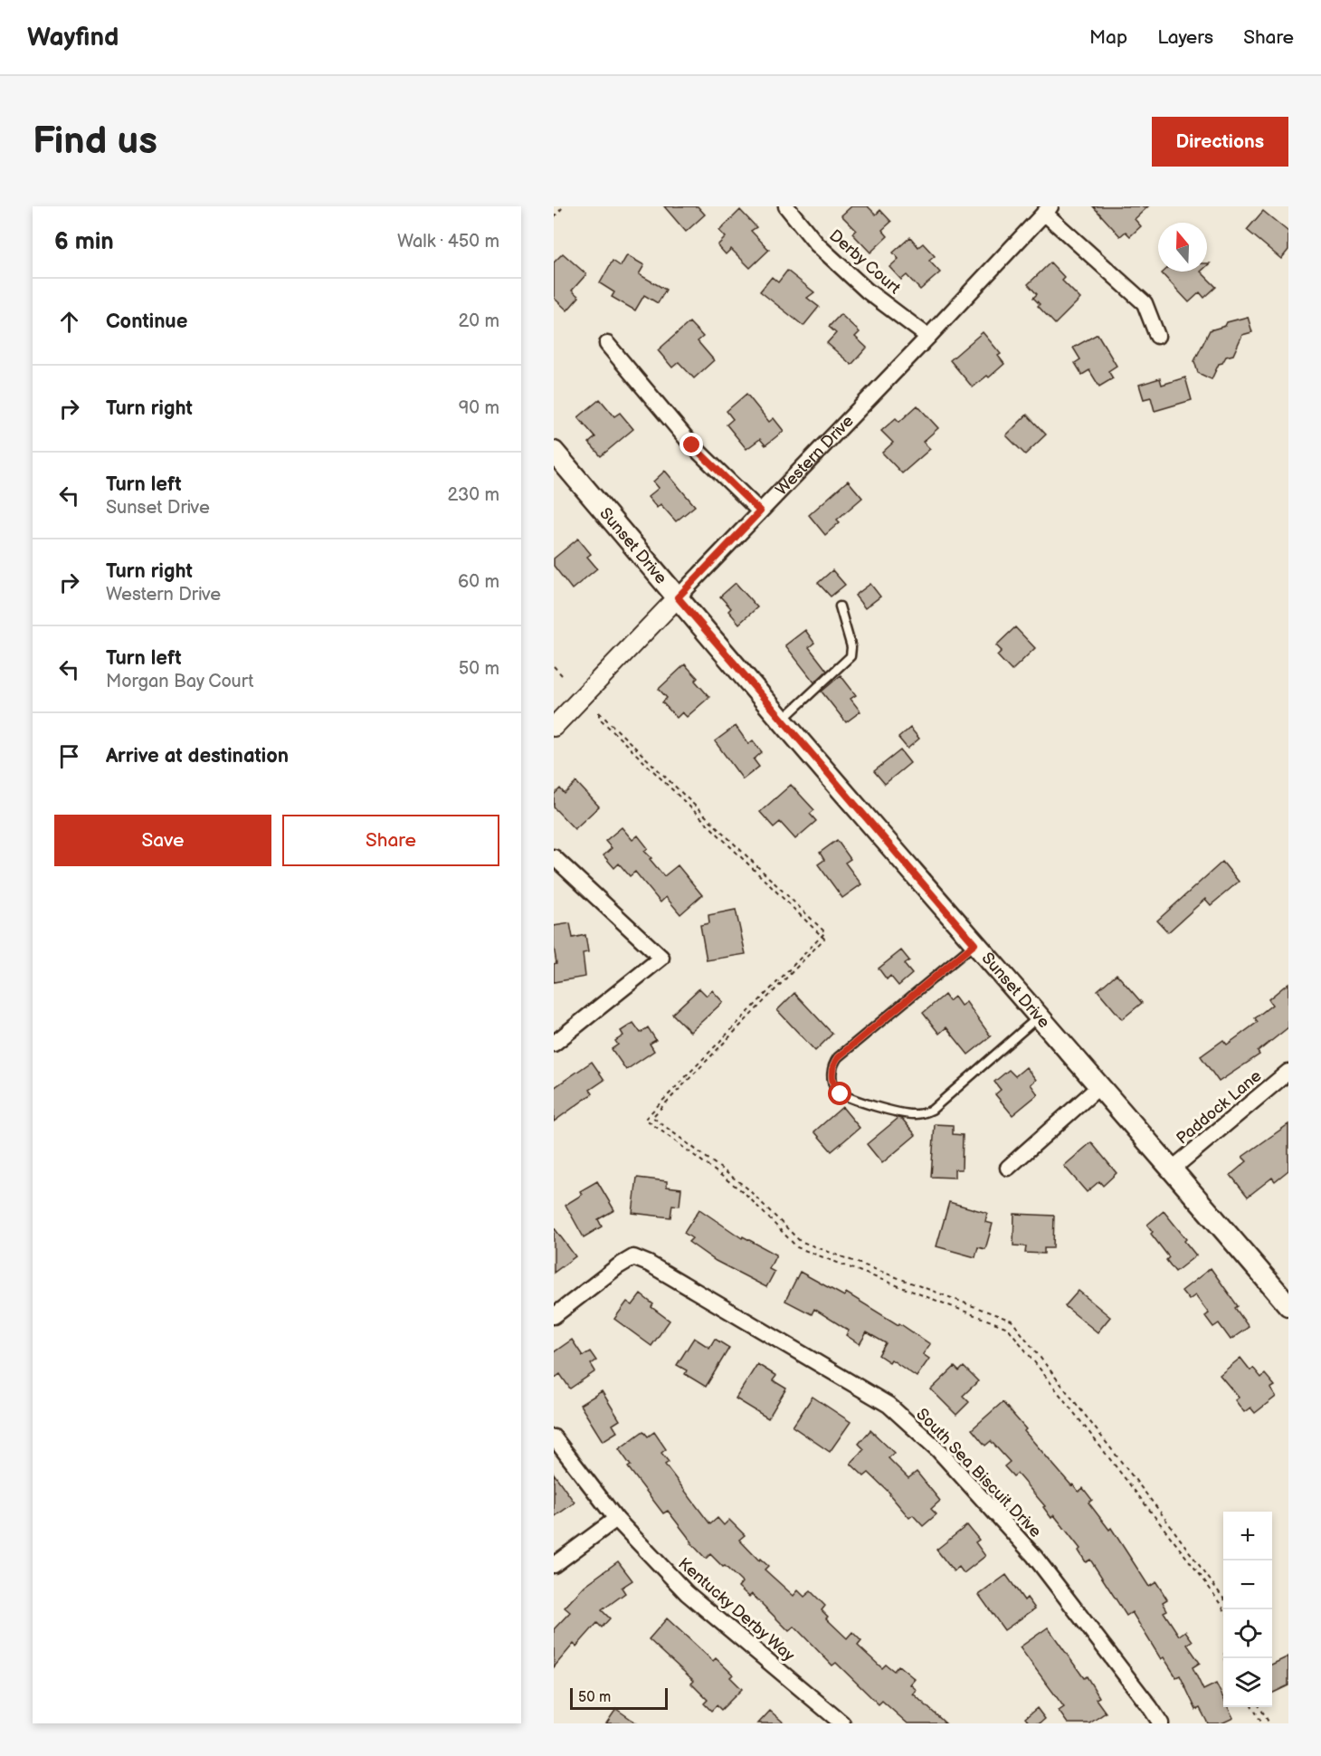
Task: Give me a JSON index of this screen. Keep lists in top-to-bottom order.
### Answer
{
  "streets": {
    "main road": ["Sunset Drive"],
    "street": [
      "Derby Court",
      "Western Drive",
      "Paddock Lane",
      "South Sea Biscuit Drive",
      "Kentucky Derby Way"
    ]
  },
  "crossings": [
    ["Derby Court", "Western Drive"],
    ["Western Drive", "Sunset Drive"],
    ["Sunset Drive", "Paddock Lane"]
  ],
  "scale_bar": "50 m",
  "north": "top",
  "page": {
    "header": "Wayfind",
    "nav": ["Map", "Layers", "Share"],
    "buttons": [
      "Directions",
      ["Save", "Share"]
    ],
    "title": "Find us",
    "heading": ["6 min", "Walk · 450 m"],
    "list": [
      ["Continue", "20 m"],
      ["Turn right", "90 m"],
      ["Turn left", "Sunset Drive", "230 m"],
      ["Turn right", "Western Drive", "60 m"],
      ["Turn left", "Morgan Bay Court", "50 m"],
      "Arrive at destination"
    ],
    "map_buttons": ["+", "−"],
    "scale": "50 m"
  }
}
